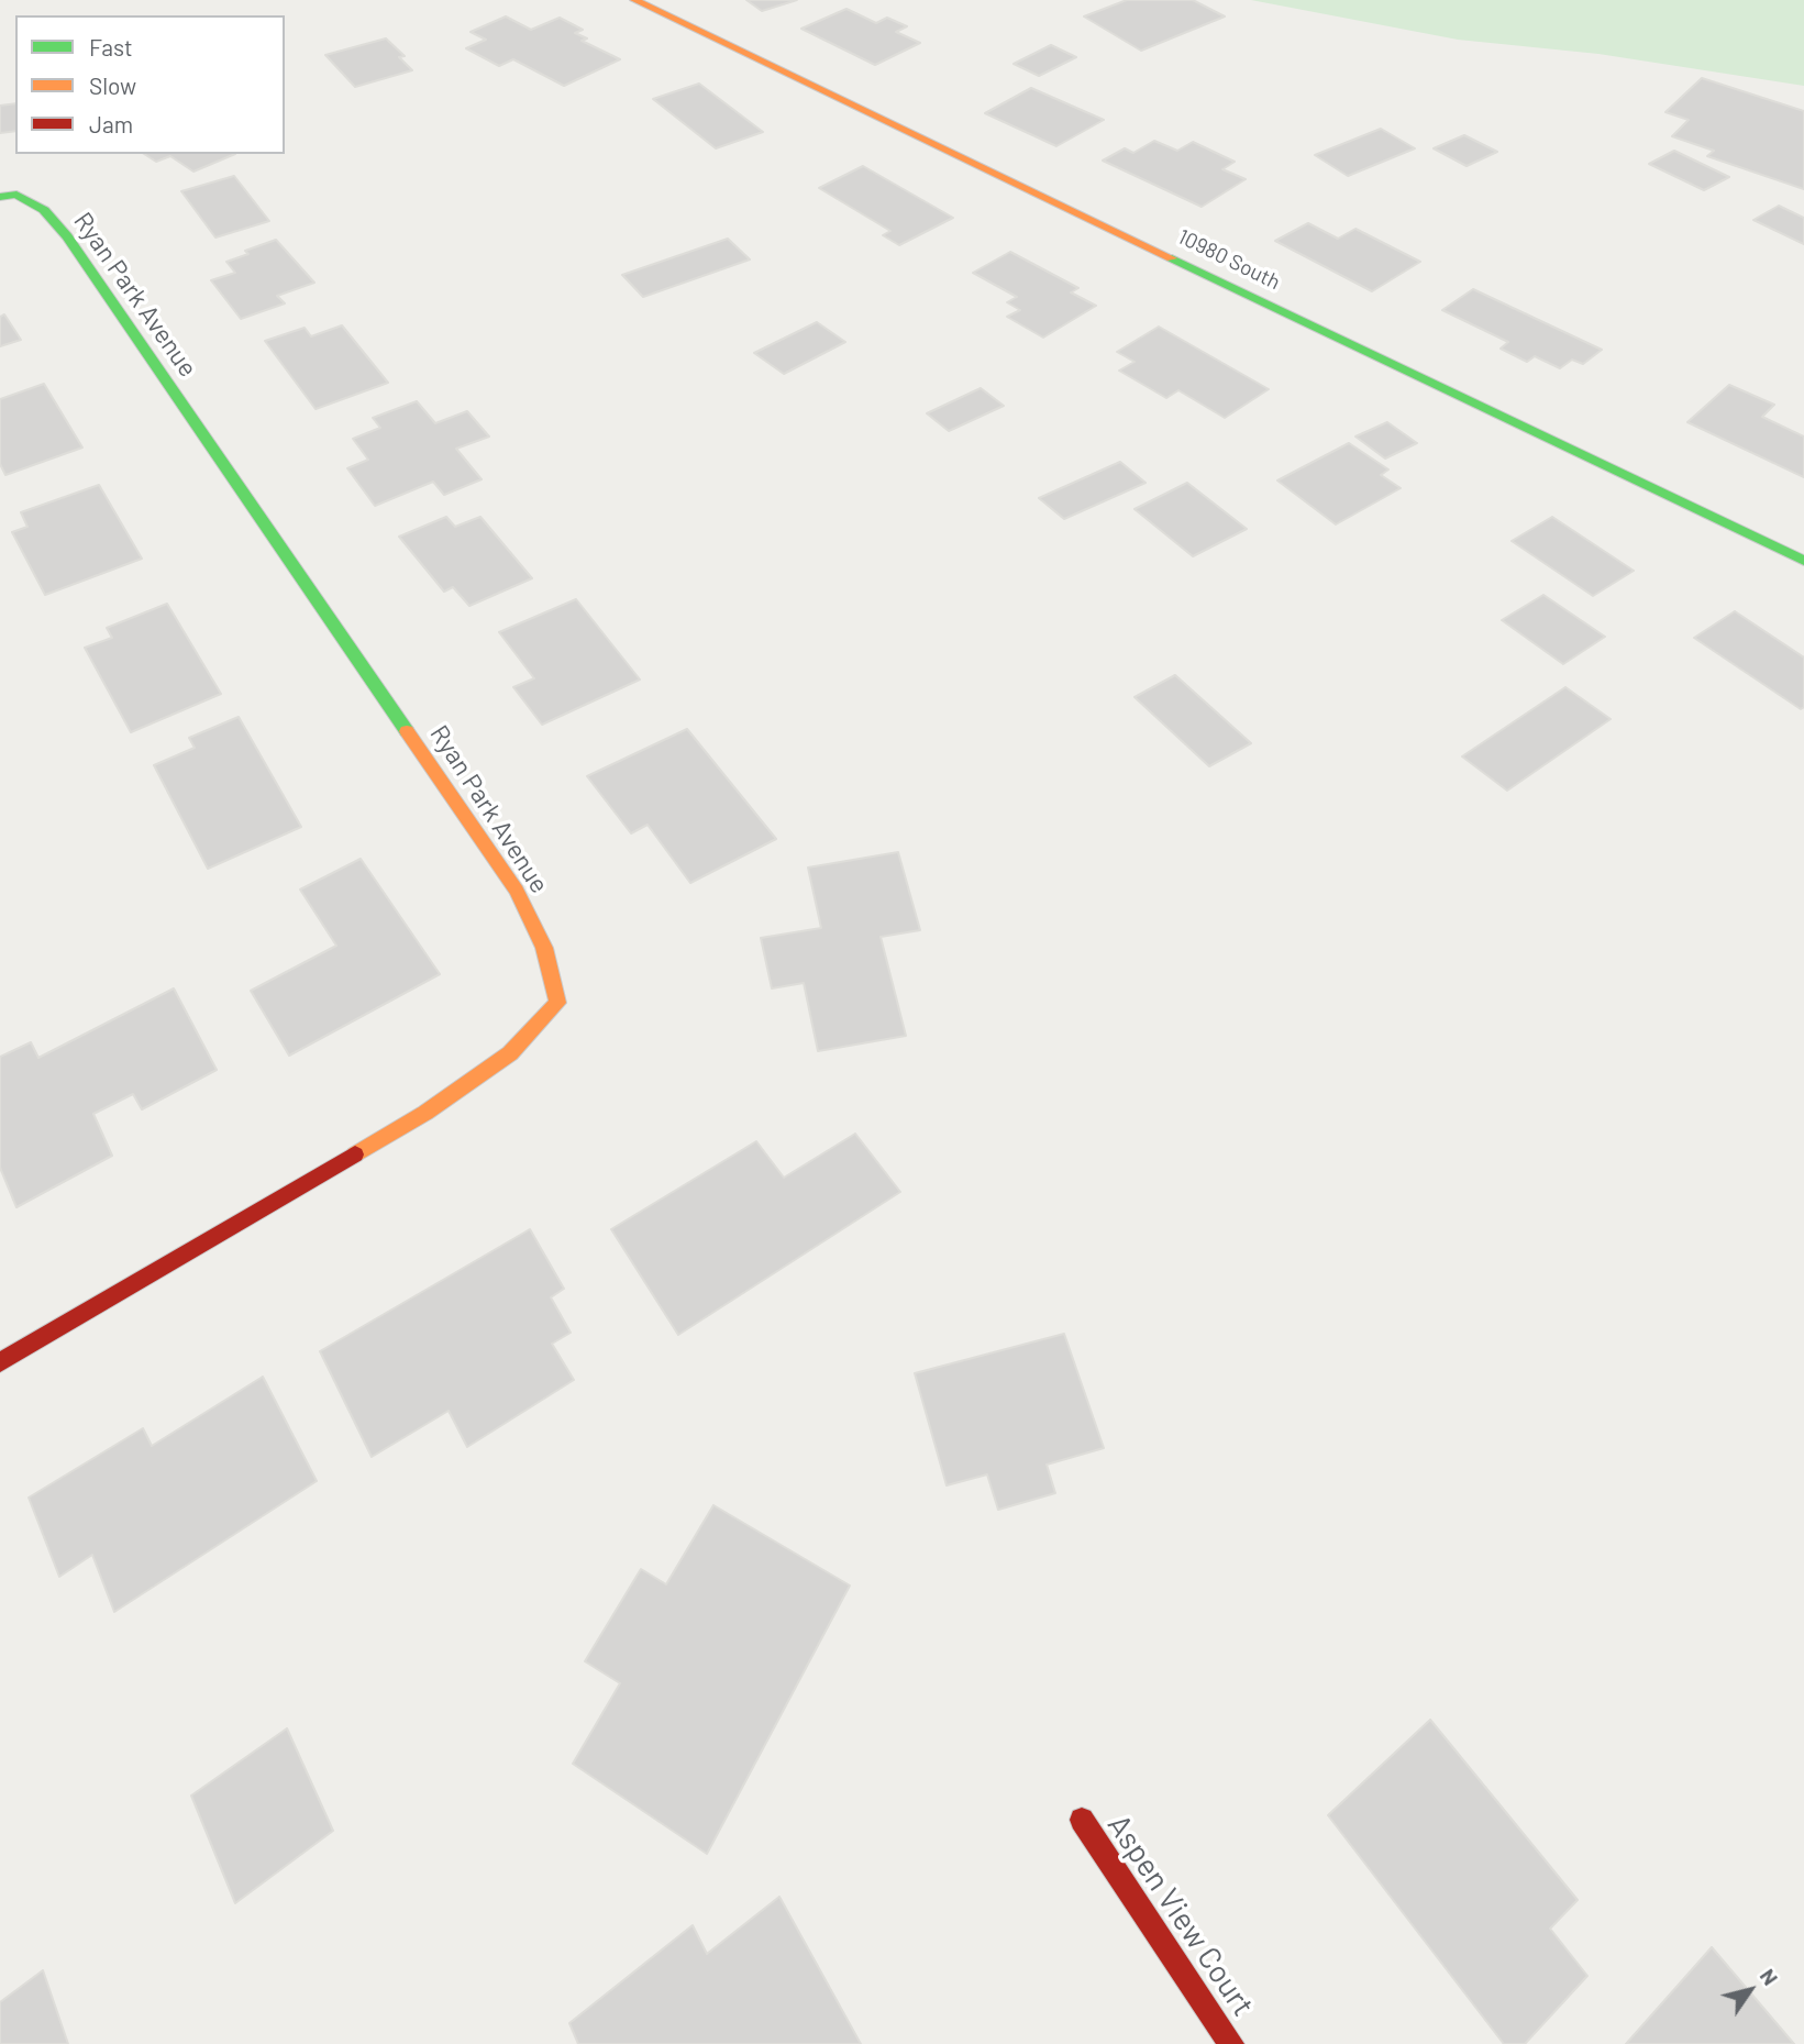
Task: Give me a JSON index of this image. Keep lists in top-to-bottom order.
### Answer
{
  "streets": {
    "street": ["10980 South", "Ryan Park Avenue", "Aspen View Court"]
  },
  "legend": ["Fast", "Slow", "Jam"],
  "north": "top right"
}
